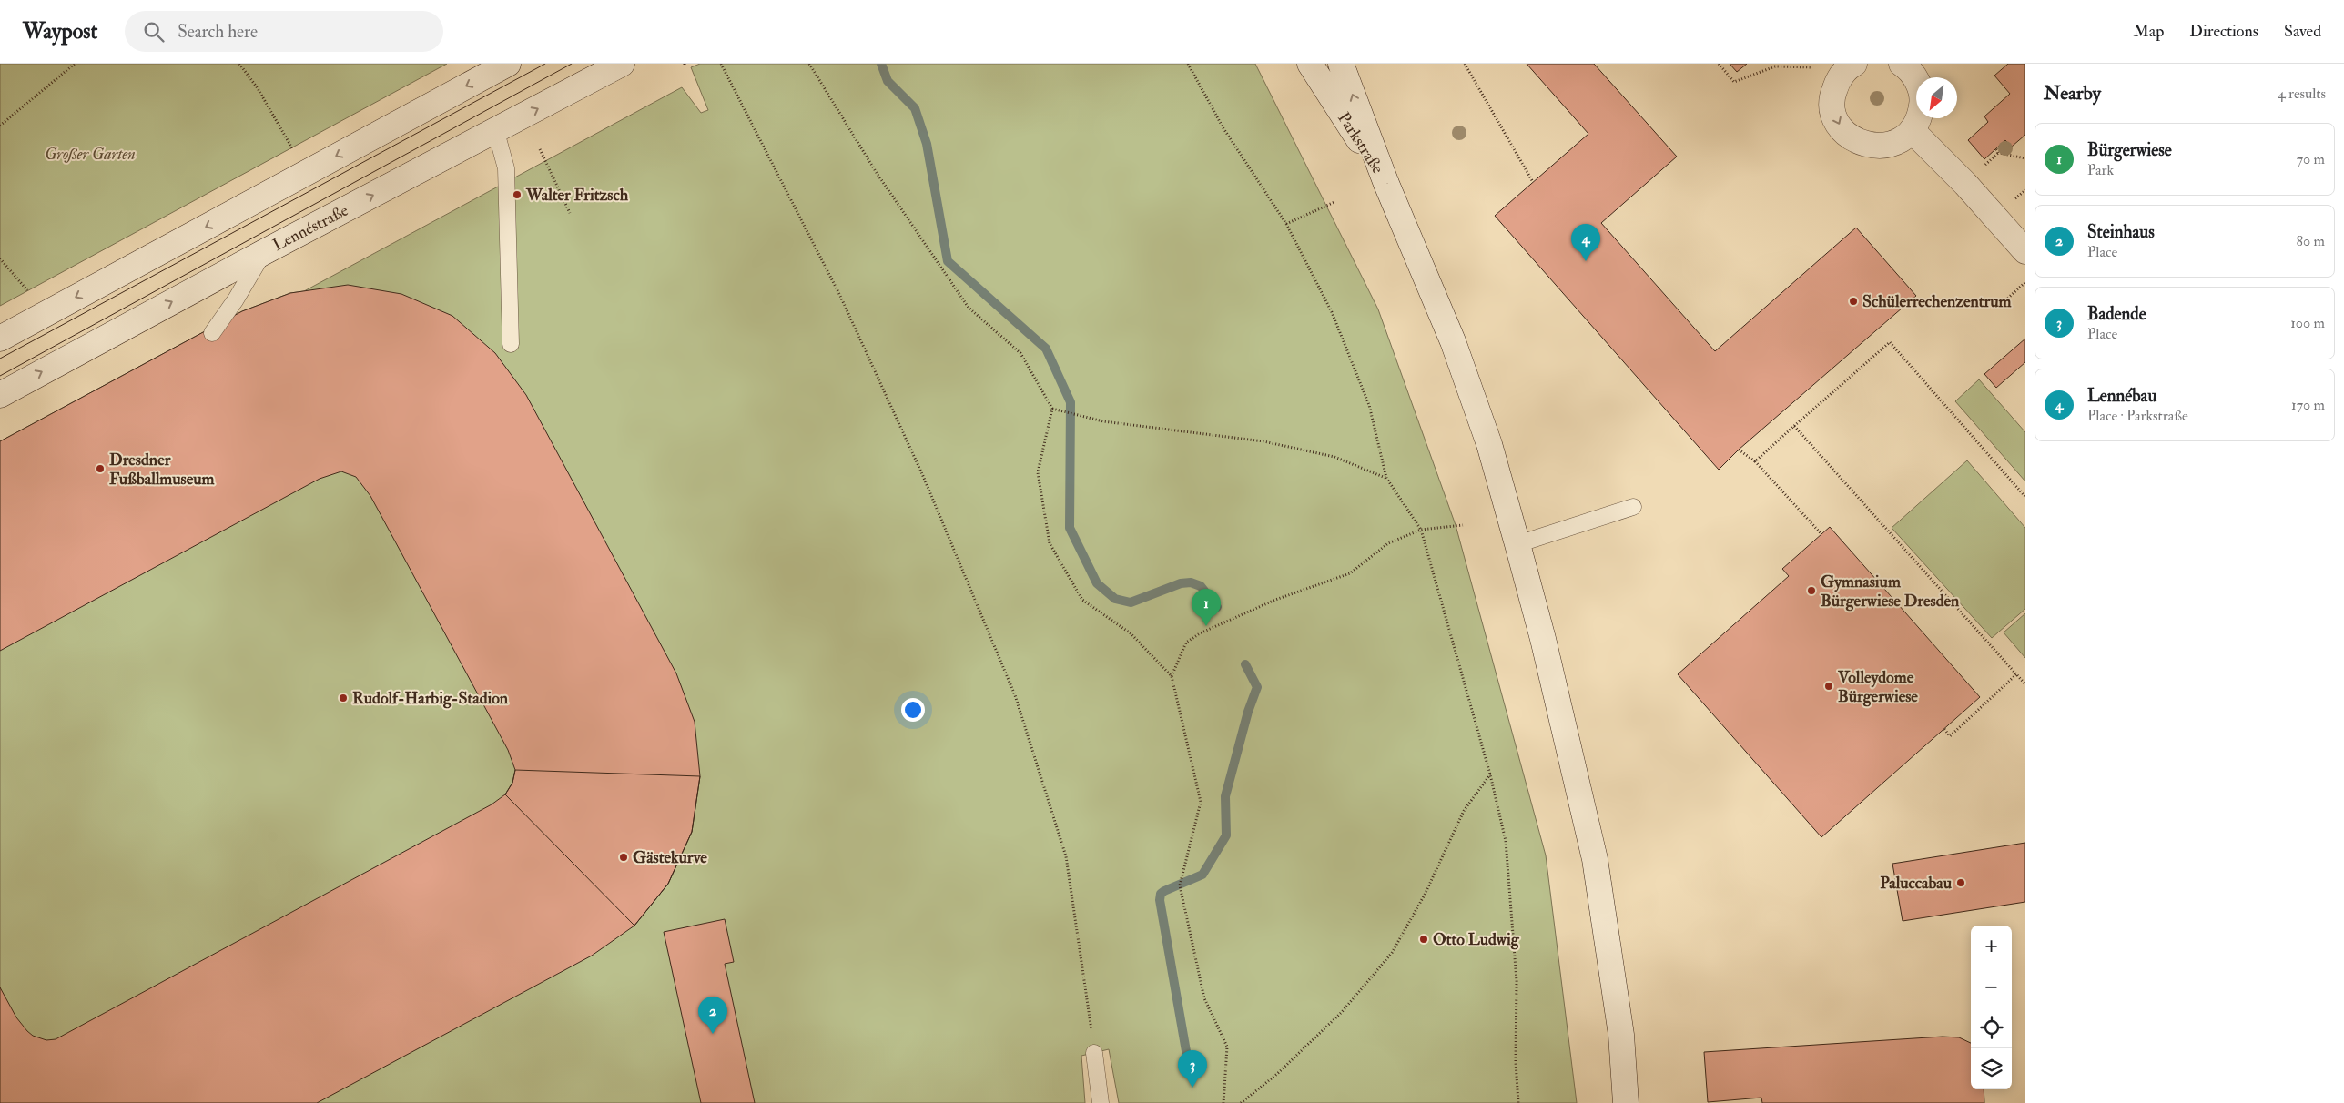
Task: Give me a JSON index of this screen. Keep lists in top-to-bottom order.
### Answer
{
  "streets": {
    "main road": ["Parkstraße", "Lennéstraße"]
  },
  "parks": ["Großer Garten"],
  "places": [
    "Walter Fritzsch",
    "Schülerrechenzentrum",
    "Dresdner Fußballmuseum",
    "Gymnasium Bürgerwiese Dresden",
    "Volleydome Bürgerwiese",
    "Rudolf-Harbig-Stadion",
    "Gästekurve",
    "Paluccabau",
    "Otto Ludwig"
  ],
  "north": "bottom left",
  "page": {
    "header": "Waypost",
    "search": "Search here",
    "nav": ["Map", "Directions", "Saved"],
    "heading": ["Nearby", "4 results"],
    "list": [
      {
        "mark": "1",
        "name": "Bürgerwiese",
        "note": "Park",
        "value": "70 m"
      },
      {
        "mark": "2",
        "name": "Steinhaus",
        "note": "Place",
        "value": "80 m"
      },
      {
        "mark": "3",
        "name": "Badende",
        "note": "Place",
        "value": "100 m"
      },
      {
        "mark": "4",
        "name": "Lennébau",
        "note": "Place · Parkstraße",
        "value": "170 m"
      }
    ],
    "pins": [
      "4",
      "1",
      "2",
      "3"
    ],
    "map_buttons": ["+", "−"]
  }
}
